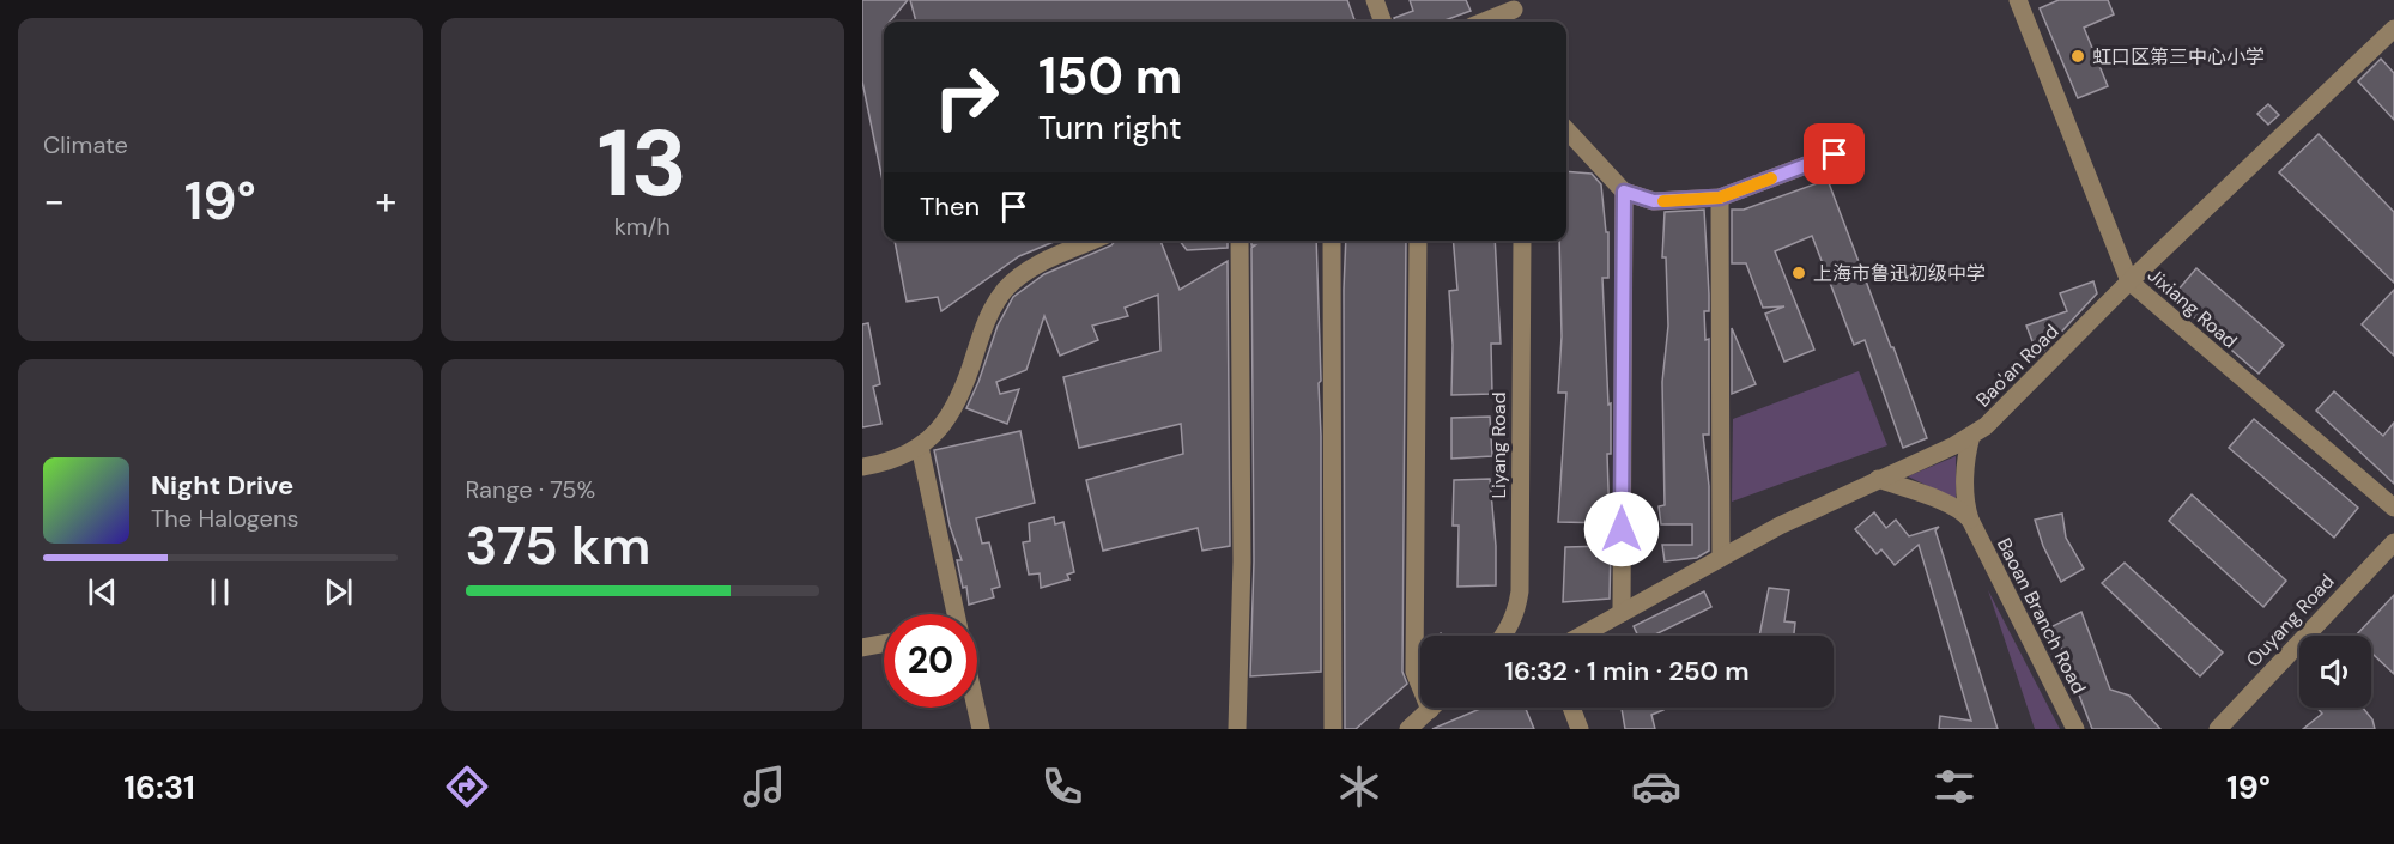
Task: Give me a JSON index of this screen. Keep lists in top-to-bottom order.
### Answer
{
  "streets": {
    "street": [
      "Jixiang Road",
      "Bao'an Road",
      "Liyang Road",
      "Baoan Branch Road",
      "Ouyang Road"
    ]
  },
  "crossings": [
    ["Jixiang Road", "Bao'an Road"],
    ["Bao'an Road", "Baoan Branch Road"]
  ],
  "places": ["虹口区第三中心小学", "上海市鲁迅初级中学"],
  "page": {
    "tile": [
      "Climate",
      ["13", "km/h"],
      ["Range · 75%", "375 km"]
    ],
    "turn": ["150 m", "Turn right"],
    "heat": ["−", "19°", "+"],
    "then": "Then",
    "song": ["Night Drive", "The Halogens"],
    "limit": "20",
    "trip": "16:32 · 1 min · 250 m",
    "tabs": ["16:31", "19°"]
  }
}
